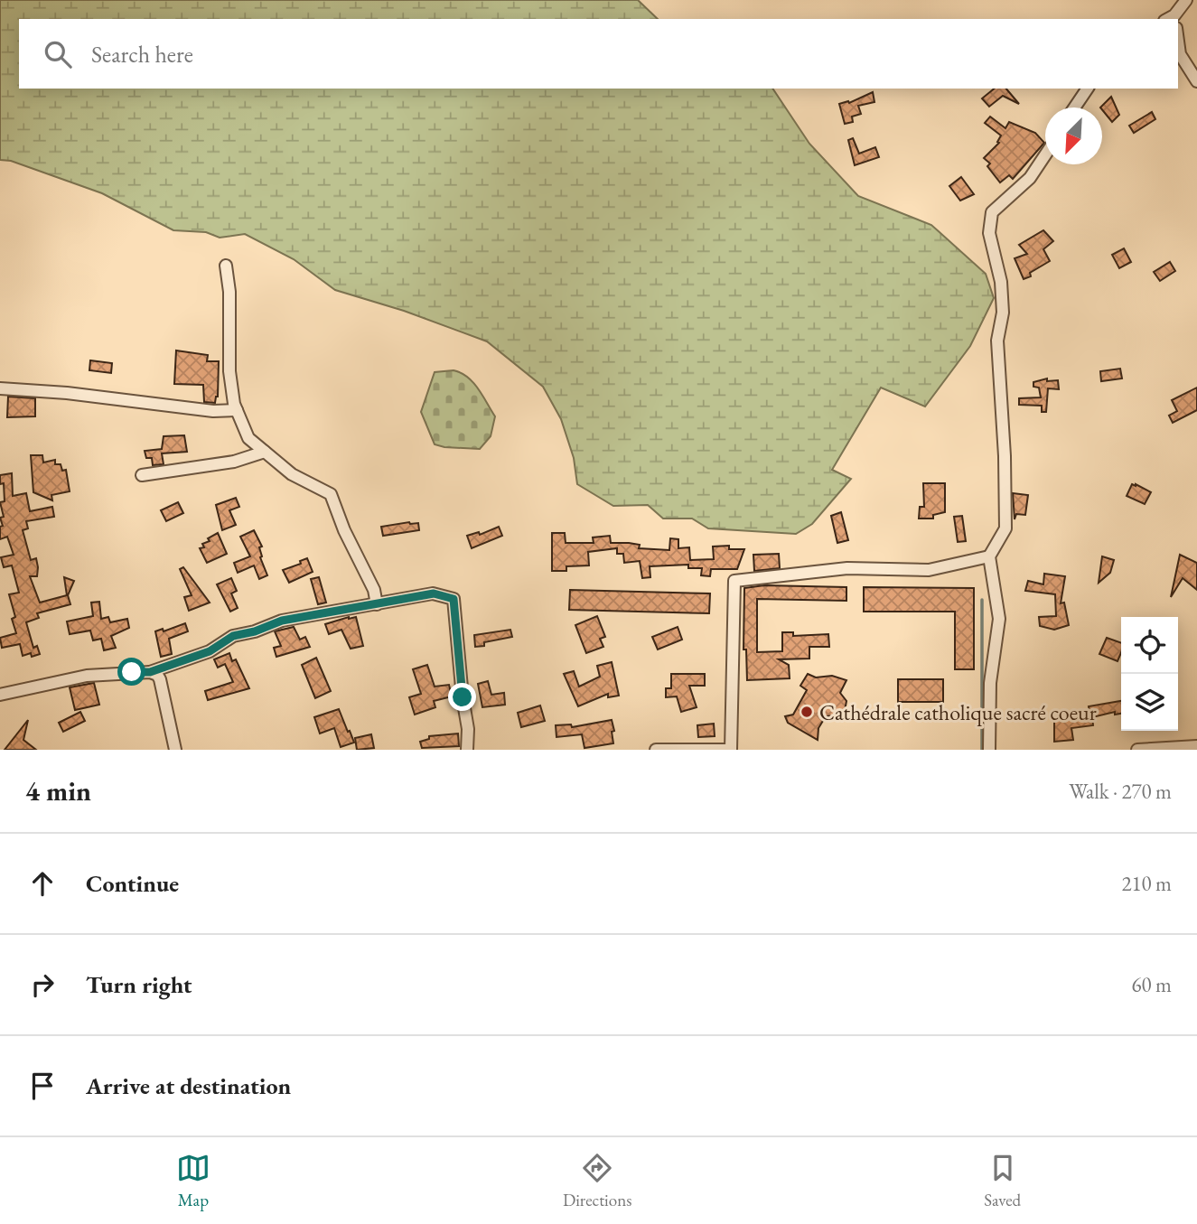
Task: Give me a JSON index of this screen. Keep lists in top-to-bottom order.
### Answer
{
  "places": ["Cathédrale catholique sacré coeur"],
  "north": "bottom left",
  "page": {
    "search": "Search here",
    "heading": ["4 min", "Walk · 270 m"],
    "list": [
      ["Continue", "210 m"],
      ["Turn right", "60 m"],
      "Arrive at destination"
    ],
    "nav": ["Map", "Directions", "Saved"]
  }
}
